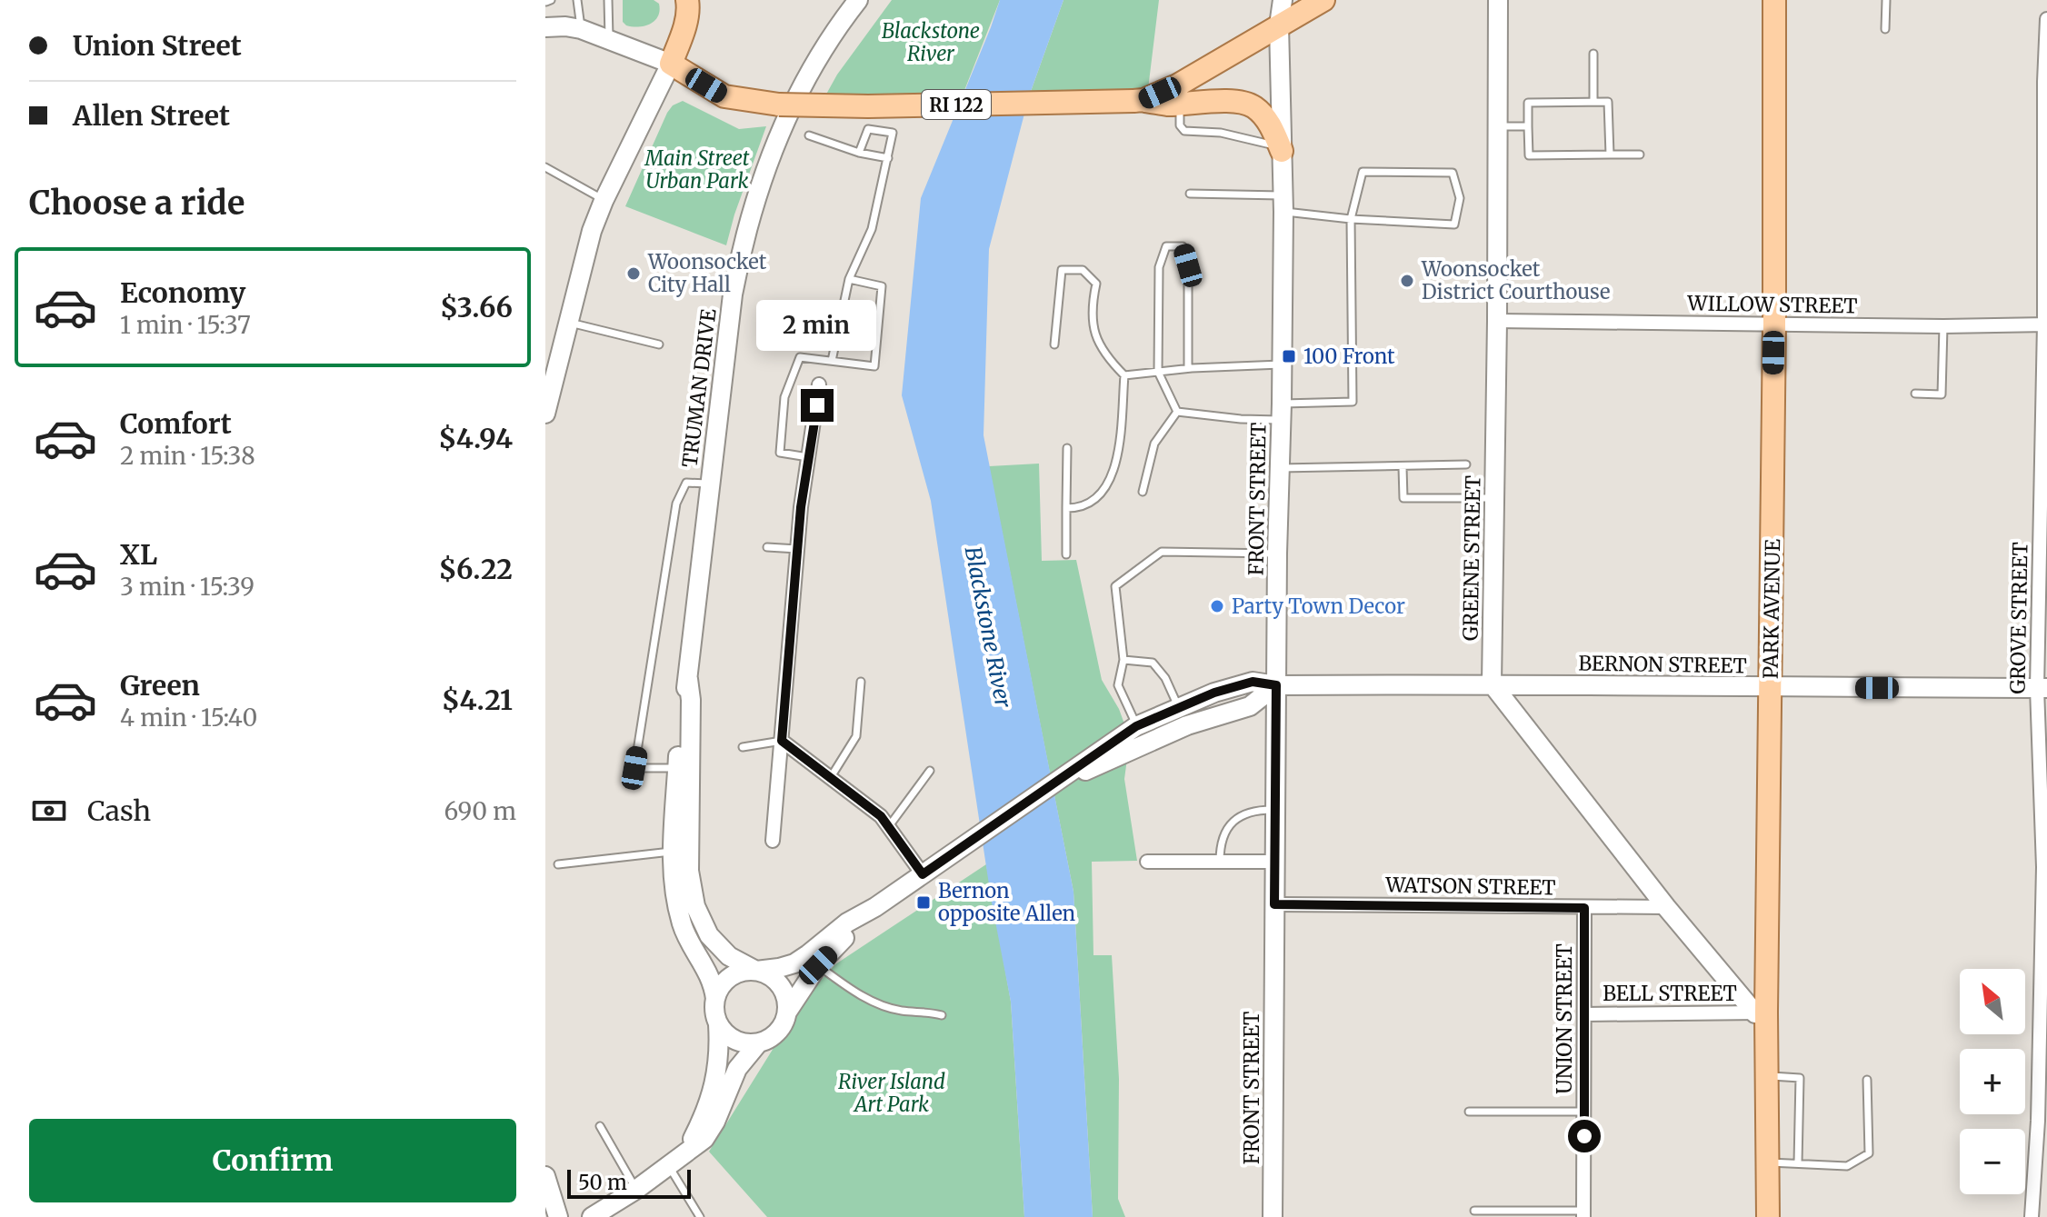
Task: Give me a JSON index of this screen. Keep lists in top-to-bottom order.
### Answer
{
  "streets": {
    "main road": [
      "RI 122",
      "TRUMAN DRIVE",
      "FRONT STREET",
      "GREENE STREET",
      "PARK AVENUE",
      "BERNON STREET"
    ],
    "street": [
      "WILLOW STREET",
      "GROVE STREET",
      "WATSON STREET",
      "BELL STREET",
      "UNION STREET"
    ]
  },
  "crossings": [
    ["RI 122", "FRONT STREET"],
    ["WILLOW STREET", "GREENE STREET"],
    ["WILLOW STREET", "PARK AVENUE"],
    ["WILLOW STREET", "GROVE STREET"],
    ["TRUMAN DRIVE", "BERNON STREET"],
    ["FRONT STREET", "BERNON STREET"],
    ["FRONT STREET", "WATSON STREET"],
    ["GREENE STREET", "BERNON STREET"],
    ["PARK AVENUE", "BERNON STREET"],
    ["PARK AVENUE", "BELL STREET"],
    ["GROVE STREET", "BERNON STREET"],
    ["WATSON STREET", "UNION STREET"],
    ["BELL STREET", "UNION STREET"]
  ],
  "water": ["Blackstone River"],
  "parks": ["Blackstone River", "Main Street Urban Park", "River Island Art Park"],
  "places": {
    "other": ["Woonsocket City Hall", "Woonsocket District Courthouse", "Party Town Decor"],
    "transit": ["100 Front", "Bernon opposite Allen"]
  },
  "scale_bar": "50 m",
  "north": "top left",
  "page": {
    "banner": ["Union Street", "Allen Street"],
    "heading": "Choose a ride",
    "list": [
      {
        "name": "Economy",
        "note": "1 min · 15:37",
        "value": "$3.66"
      },
      {
        "name": "Comfort",
        "note": "2 min · 15:38",
        "value": "$4.94"
      },
      {
        "name": "XL",
        "note": "3 min · 15:39",
        "value": "$6.22"
      },
      {
        "name": "Green",
        "note": "4 min · 15:40",
        "value": "$4.21"
      }
    ],
    "bubble": "2 min",
    "pay": ["Cash", "690 m"],
    "map_buttons": ["+", "−"],
    "buttons": "Confirm",
    "scale": "50 m"
  }
}
